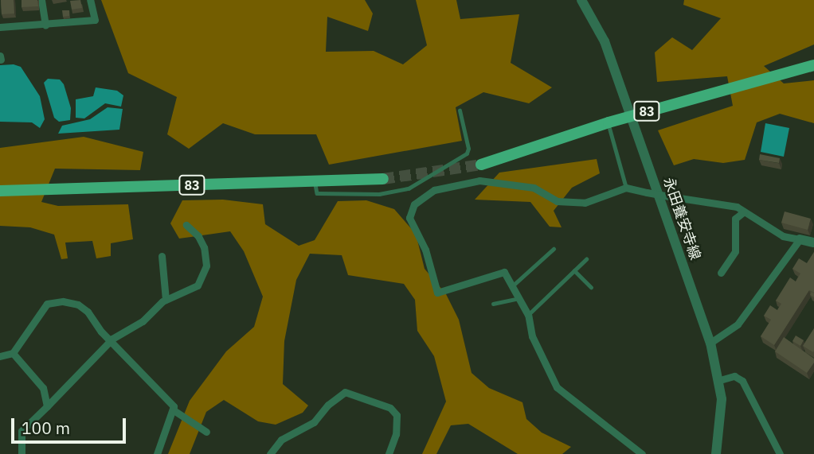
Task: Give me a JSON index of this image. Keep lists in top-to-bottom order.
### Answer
{
  "streets": {
    "main road": ["83"],
    "street": ["永田養安寺線"]
  },
  "crossings": [
    ["83", "永田養安寺線"]
  ],
  "scale_bar": "100 m"
}
